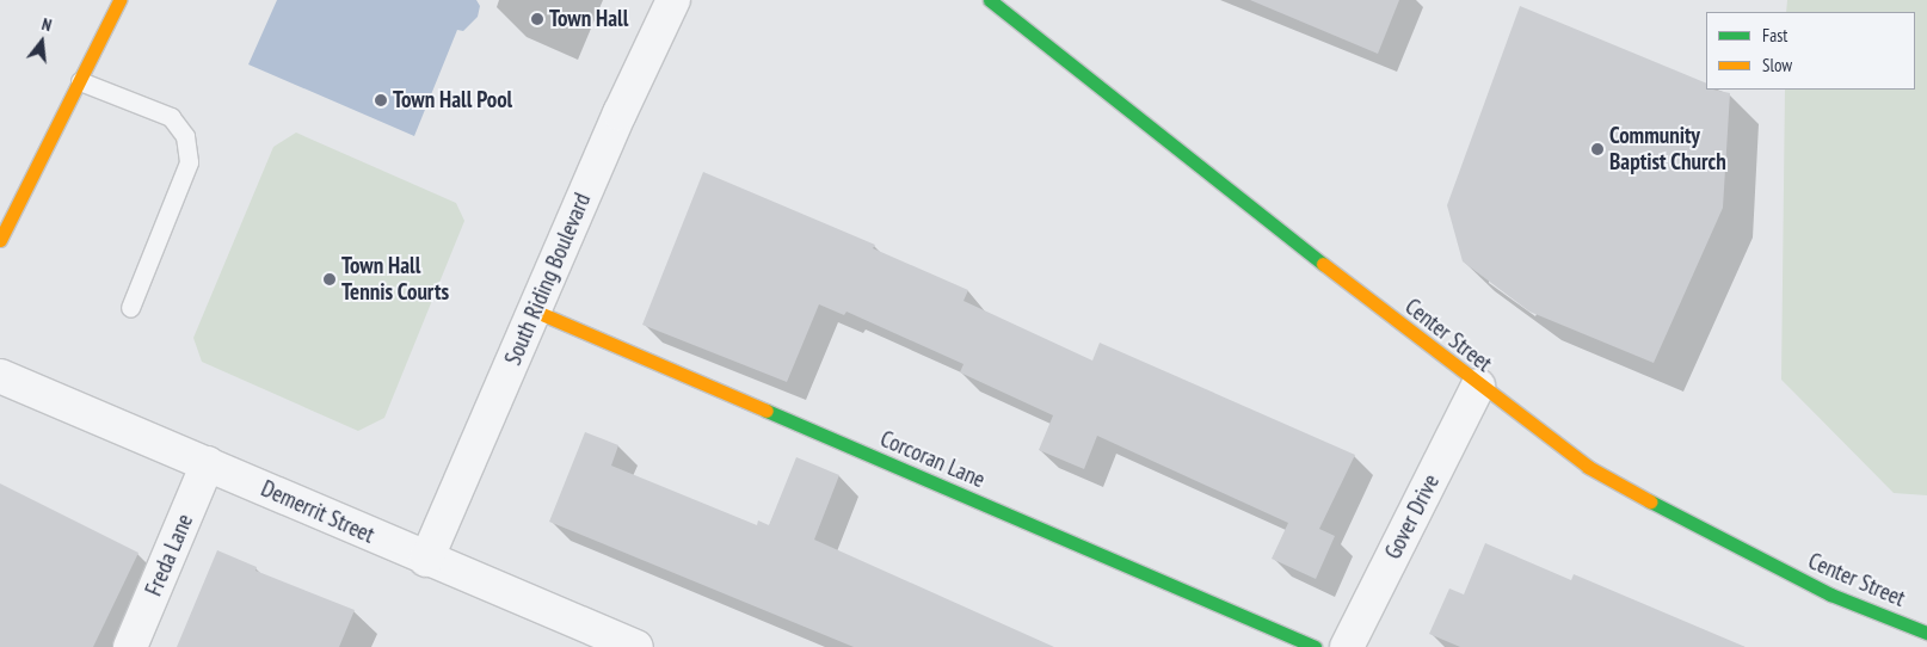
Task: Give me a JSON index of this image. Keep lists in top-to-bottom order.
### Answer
{
  "streets": {
    "street": [
      "South Riding Boulevard",
      "Center Street",
      "Corcoran Lane",
      "Demerrit Street",
      "Gover Drive",
      "Freda Lane"
    ]
  },
  "crossings": [
    ["South Riding Boulevard", "Corcoran Lane"],
    ["South Riding Boulevard", "Demerrit Street"],
    ["Center Street", "Gover Drive"],
    ["Demerrit Street", "Freda Lane"]
  ],
  "places": [
    "Town Hall",
    "Town Hall Pool",
    "Community Baptist Church",
    "Town Hall Tennis Courts"
  ],
  "legend": ["Fast", "Slow"],
  "north": "top"
}
